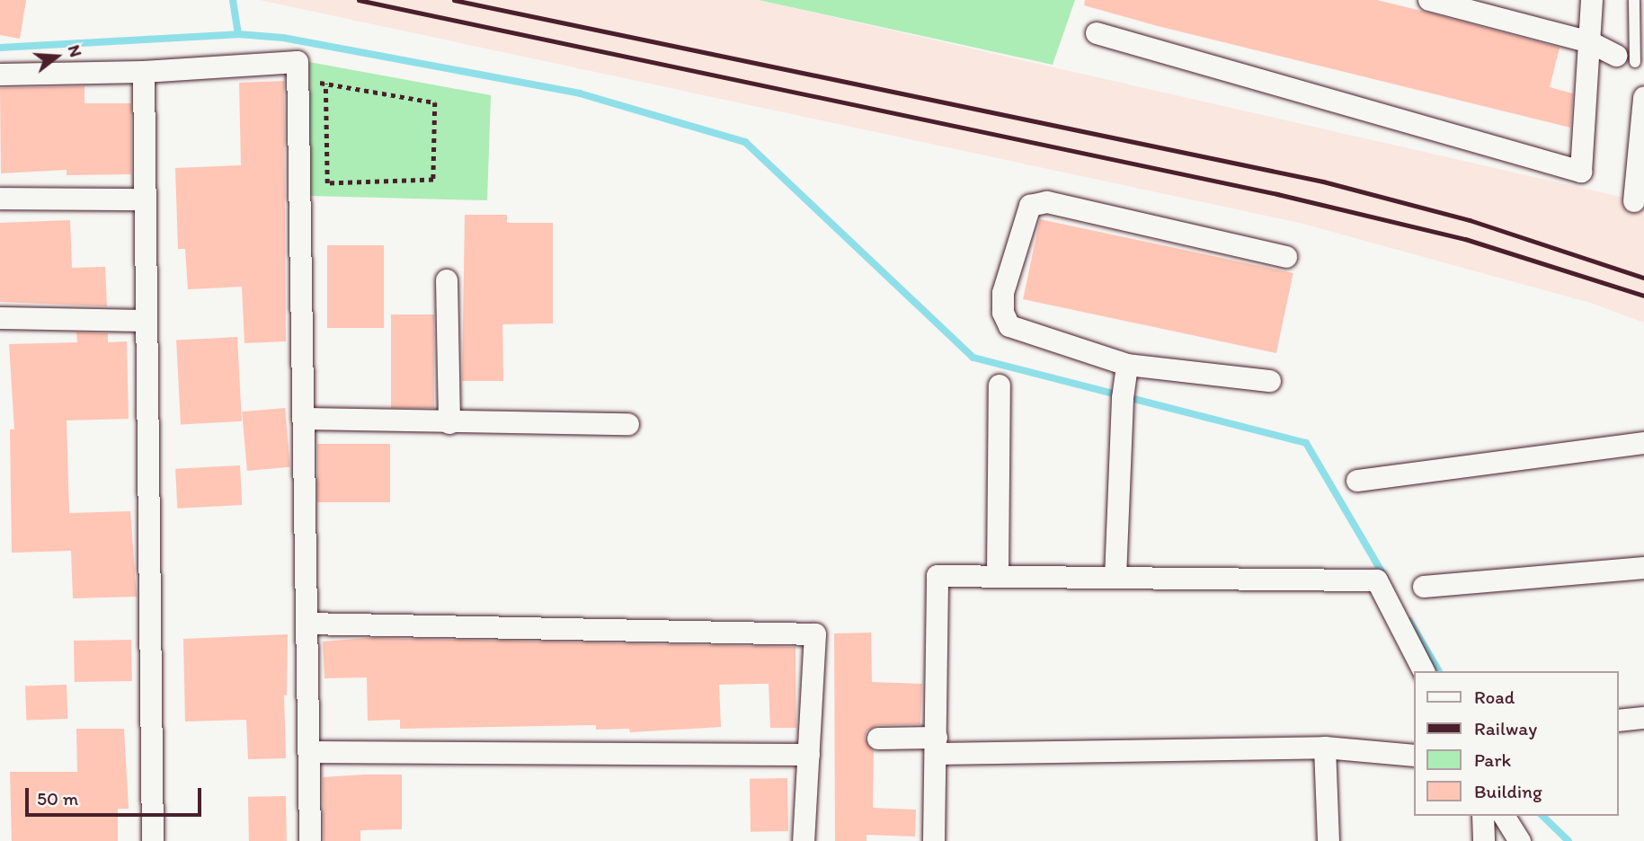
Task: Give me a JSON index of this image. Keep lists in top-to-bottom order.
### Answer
{
  "legend": [
    "Road",
    "Railway",
    "Park",
    "Building"
  ],
  "scale_bar": "50 m",
  "north": "right"
}
